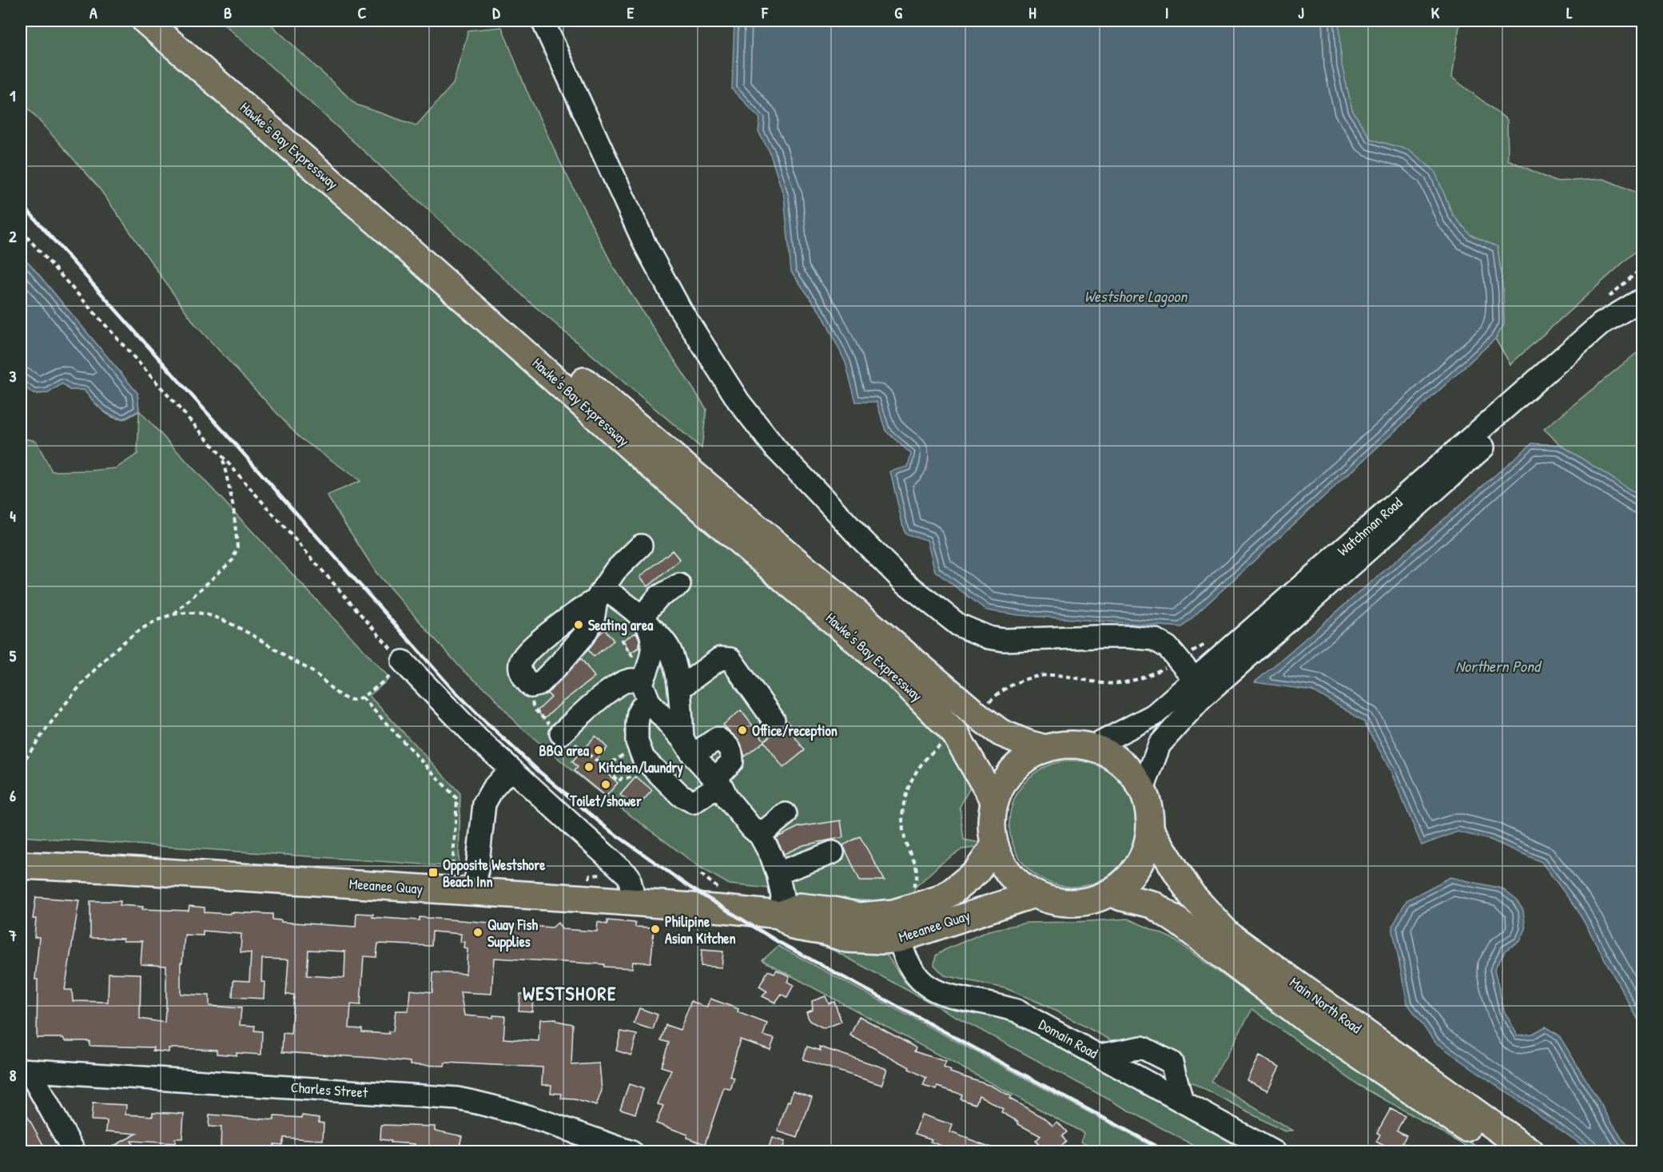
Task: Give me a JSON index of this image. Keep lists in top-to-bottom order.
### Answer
{
  "streets": {
    "main road": ["Hawke's Bay Expressway", "Meeanee Quay", "Main North Road"],
    "street": ["Watchman Road", "Domain Road", "Charles Street"]
  },
  "crossings": [
    ["Hawke's Bay Expressway", "Watchman Road"],
    ["Hawke's Bay Expressway", "Meeanee Quay"],
    ["Hawke's Bay Expressway", "Main North Road"],
    ["Watchman Road", "Meeanee Quay"],
    ["Watchman Road", "Main North Road"],
    ["Meeanee Quay", "Main North Road"],
    ["Meeanee Quay", "Domain Road"]
  ],
  "districts": ["WESTSHORE"],
  "water": ["Westshore Lagoon", "Northern Pond"],
  "places": {
    "other": [
      "Seating area",
      "Office/reception",
      "BBQ area",
      "Kitchen/laundry",
      "Toilet/shower",
      "Philipine Asian Kitchen",
      "Quay Fish Supplies"
    ],
    "transit": ["Opposite Westshore Beach Inn"]
  },
  "grid": {
    "columns": [
      "A",
      "B",
      "C",
      "D",
      "E",
      "F",
      "G",
      "H",
      "I",
      "J",
      "K",
      "L"
    ],
    "rows": [
      "1",
      "2",
      "3",
      "4",
      "5",
      "6",
      "7",
      "8"
    ]
  }
}
